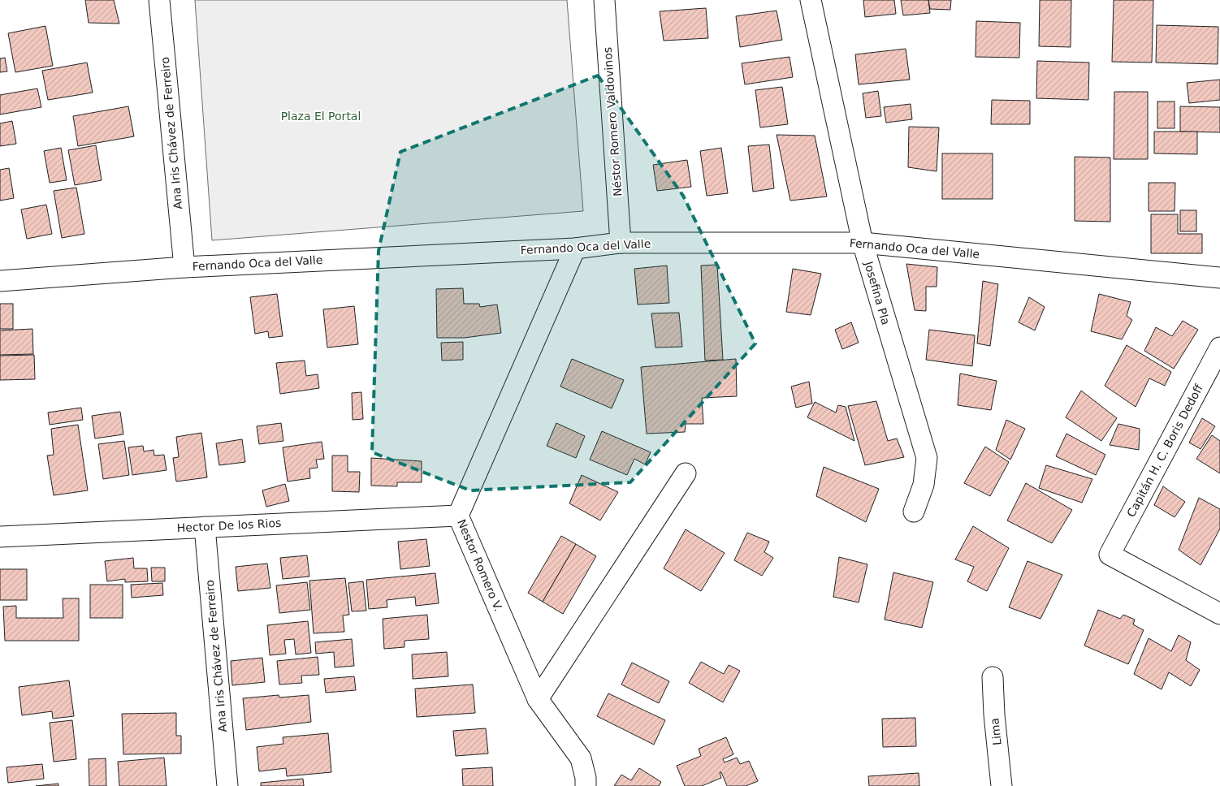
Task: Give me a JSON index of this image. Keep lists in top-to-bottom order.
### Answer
{
  "streets": {
    "street": [
      "Néstor Romero Valdovinos",
      "Ana Iris Chávez de Ferreiro",
      "Fernando Oca del Valle",
      "Josefina Pla",
      "Capitán H. C. Boris Dedoff",
      "Hector De los Rios",
      "Nestor Romero V.",
      "Lima"
    ]
  },
  "crossings": [
    ["Néstor Romero Valdovinos", "Fernando Oca del Valle"],
    ["Ana Iris Chávez de Ferreiro", "Fernando Oca del Valle"],
    ["Ana Iris Chávez de Ferreiro", "Hector De los Rios"],
    ["Fernando Oca del Valle", "Josefina Pla"],
    ["Fernando Oca del Valle", "Nestor Romero V."],
    ["Hector De los Rios", "Nestor Romero V."]
  ],
  "parks": ["Plaza El Portal"]
}
